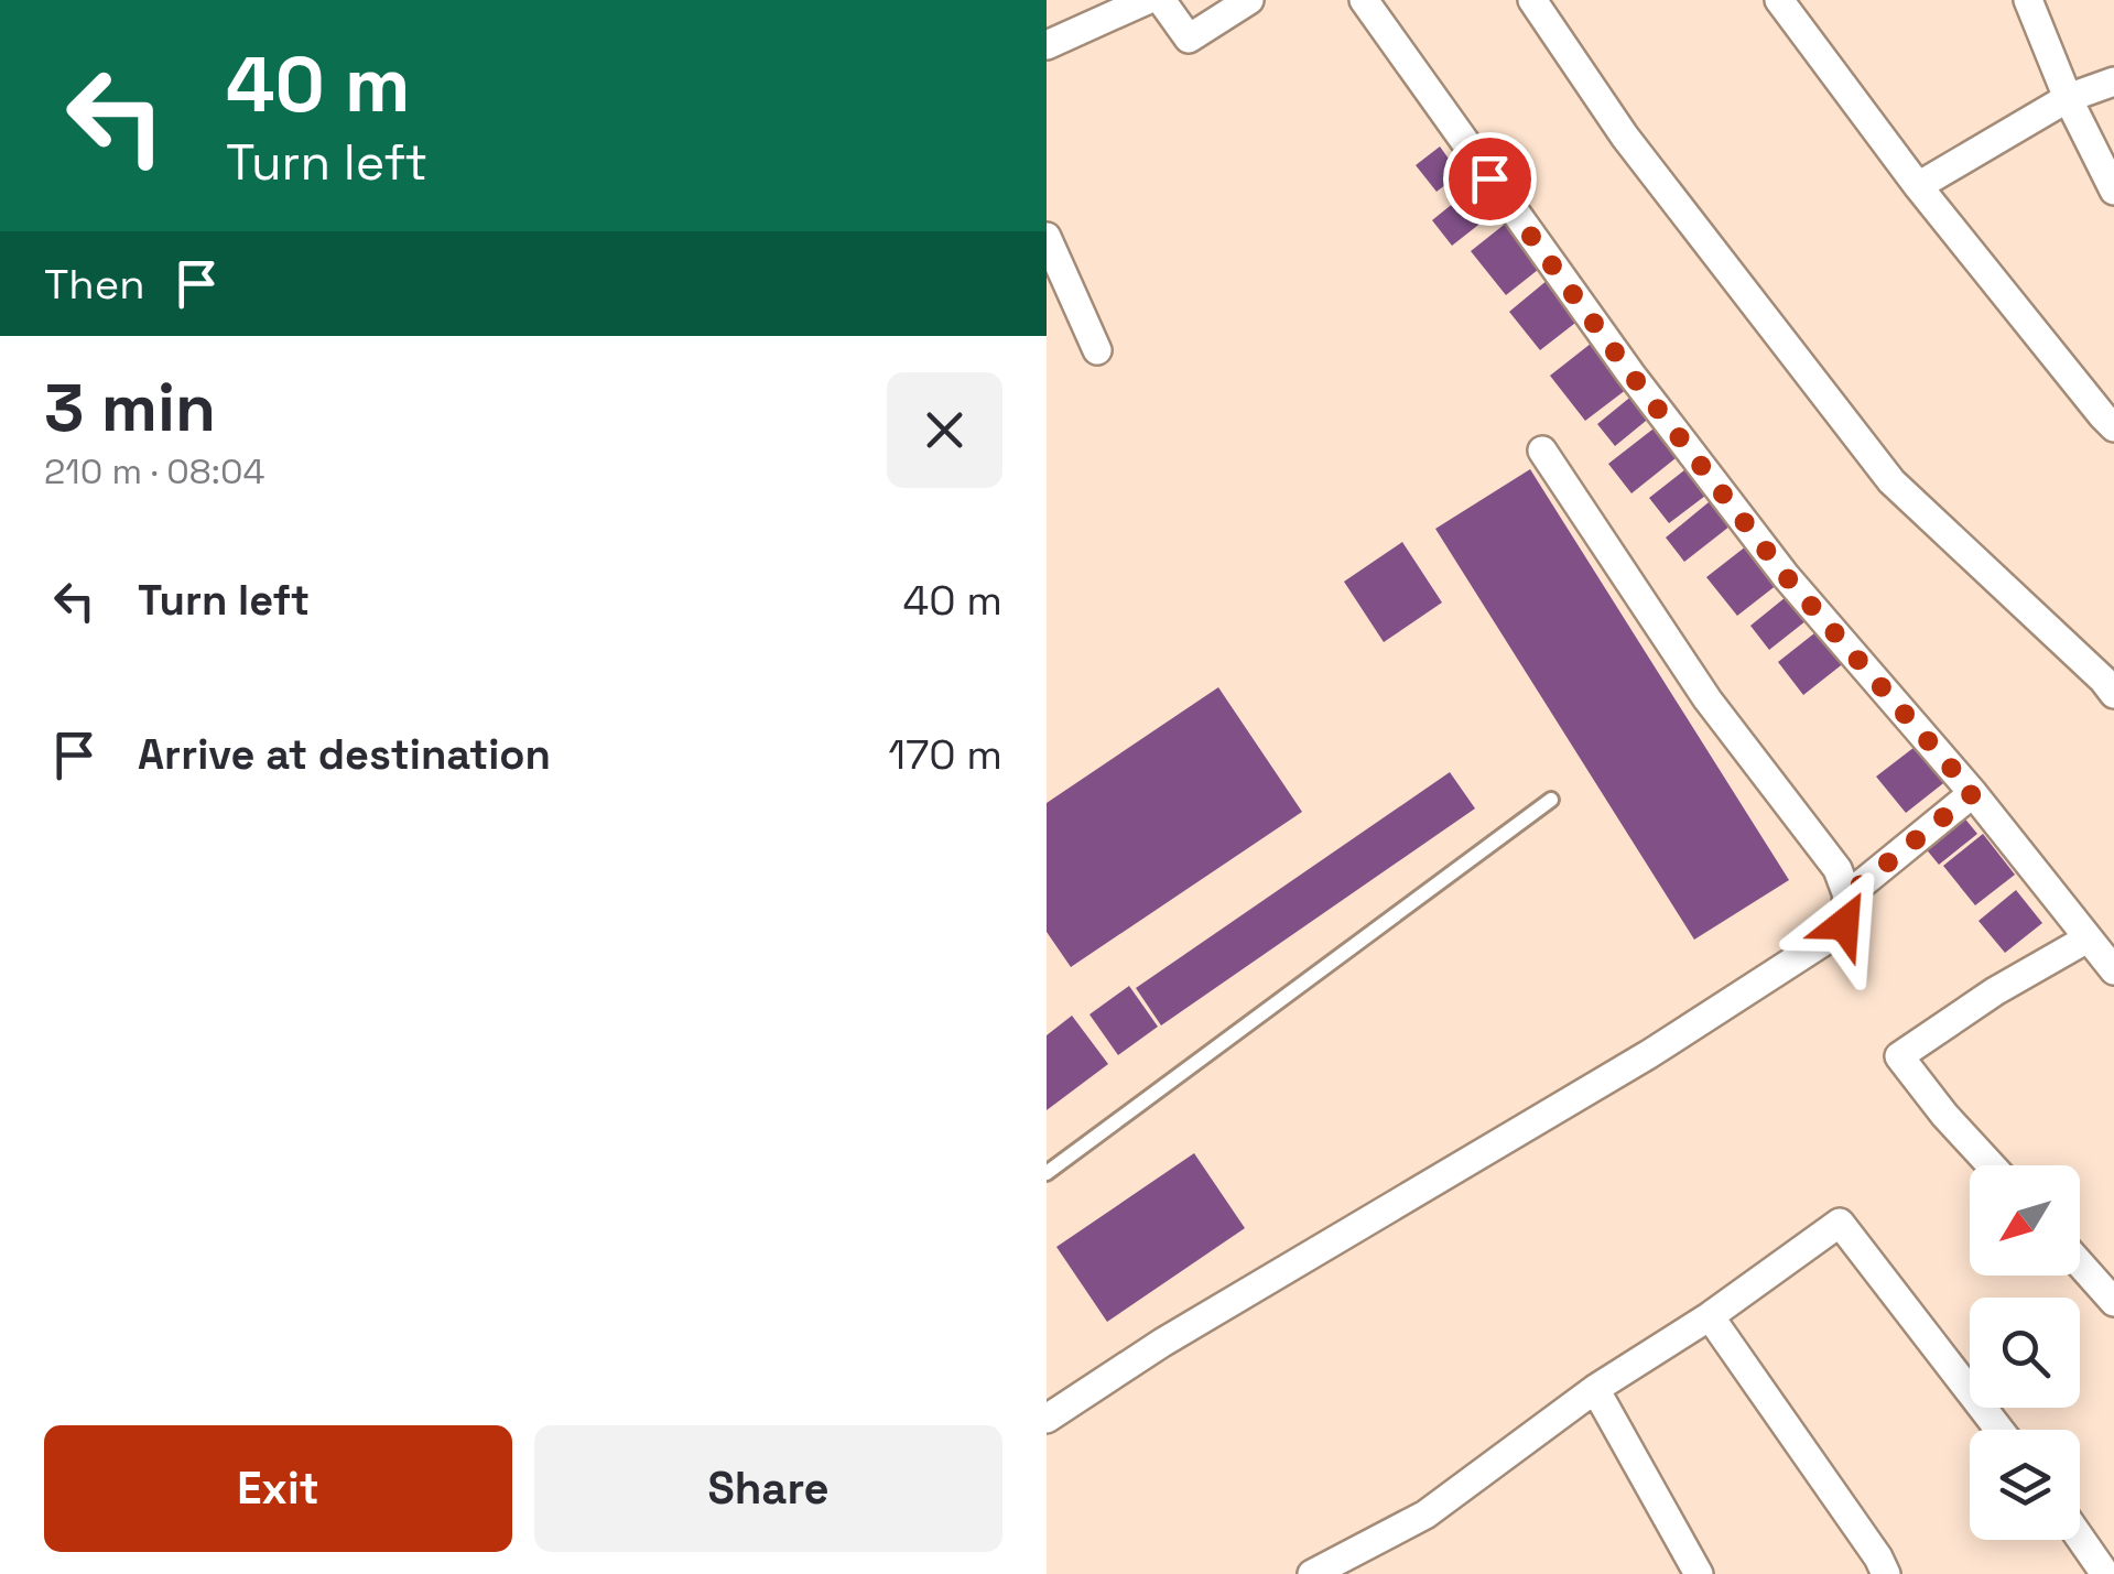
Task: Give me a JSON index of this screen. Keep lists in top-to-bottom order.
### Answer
{
  "north": "bottom left",
  "page": {
    "turn": ["40 m", "Turn left"],
    "then": "Then",
    "heading": ["3 min", "210 m · 08:04"],
    "list": [
      {
        "name": "Turn left",
        "value": "40 m"
      },
      {
        "name": "Arrive at destination",
        "value": "170 m"
      }
    ],
    "buttons": ["Exit", "Share"]
  }
}
